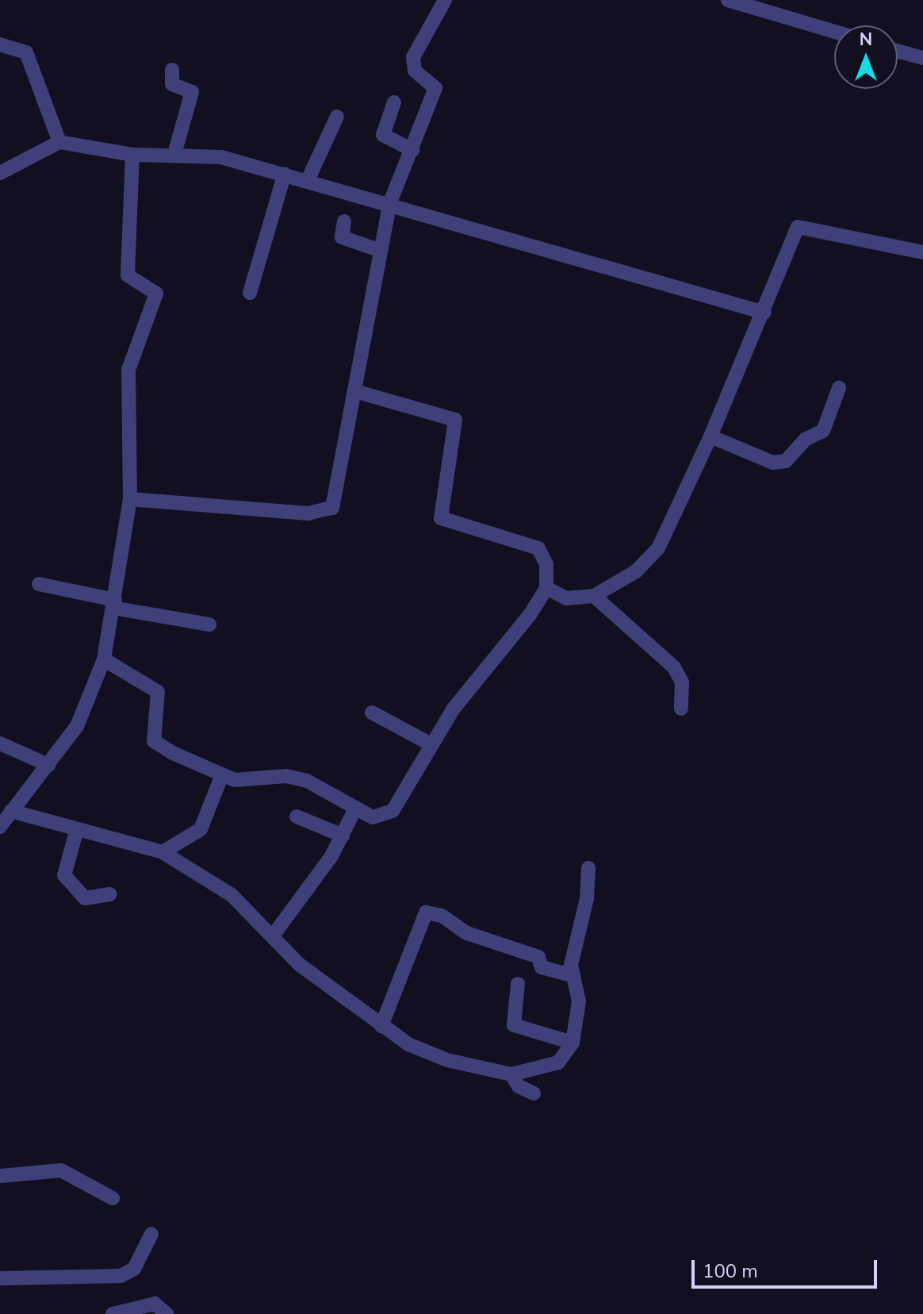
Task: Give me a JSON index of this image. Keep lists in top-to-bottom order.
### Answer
{
  "scale_bar": "100 m",
  "north": "top"
}
